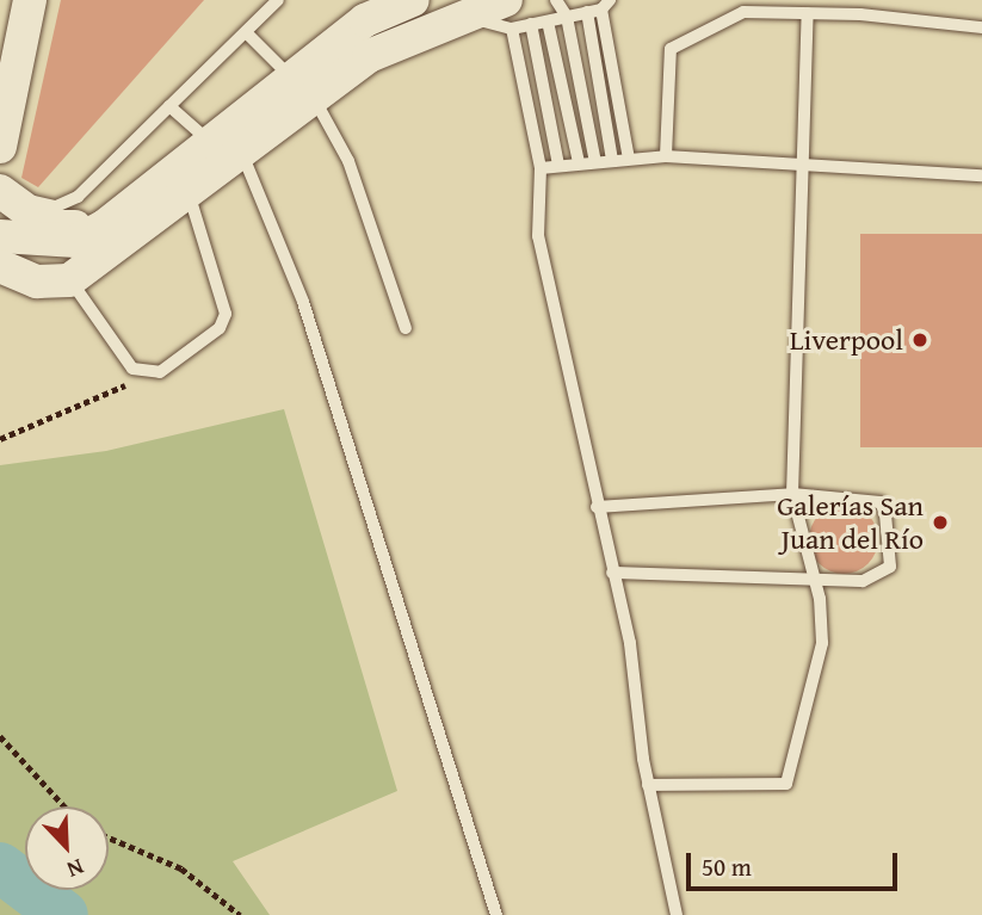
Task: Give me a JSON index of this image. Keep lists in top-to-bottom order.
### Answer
{
  "places": ["Liverpool", "Galerías San Juan del Río"],
  "scale_bar": "50 m",
  "north": "bottom right"
}
